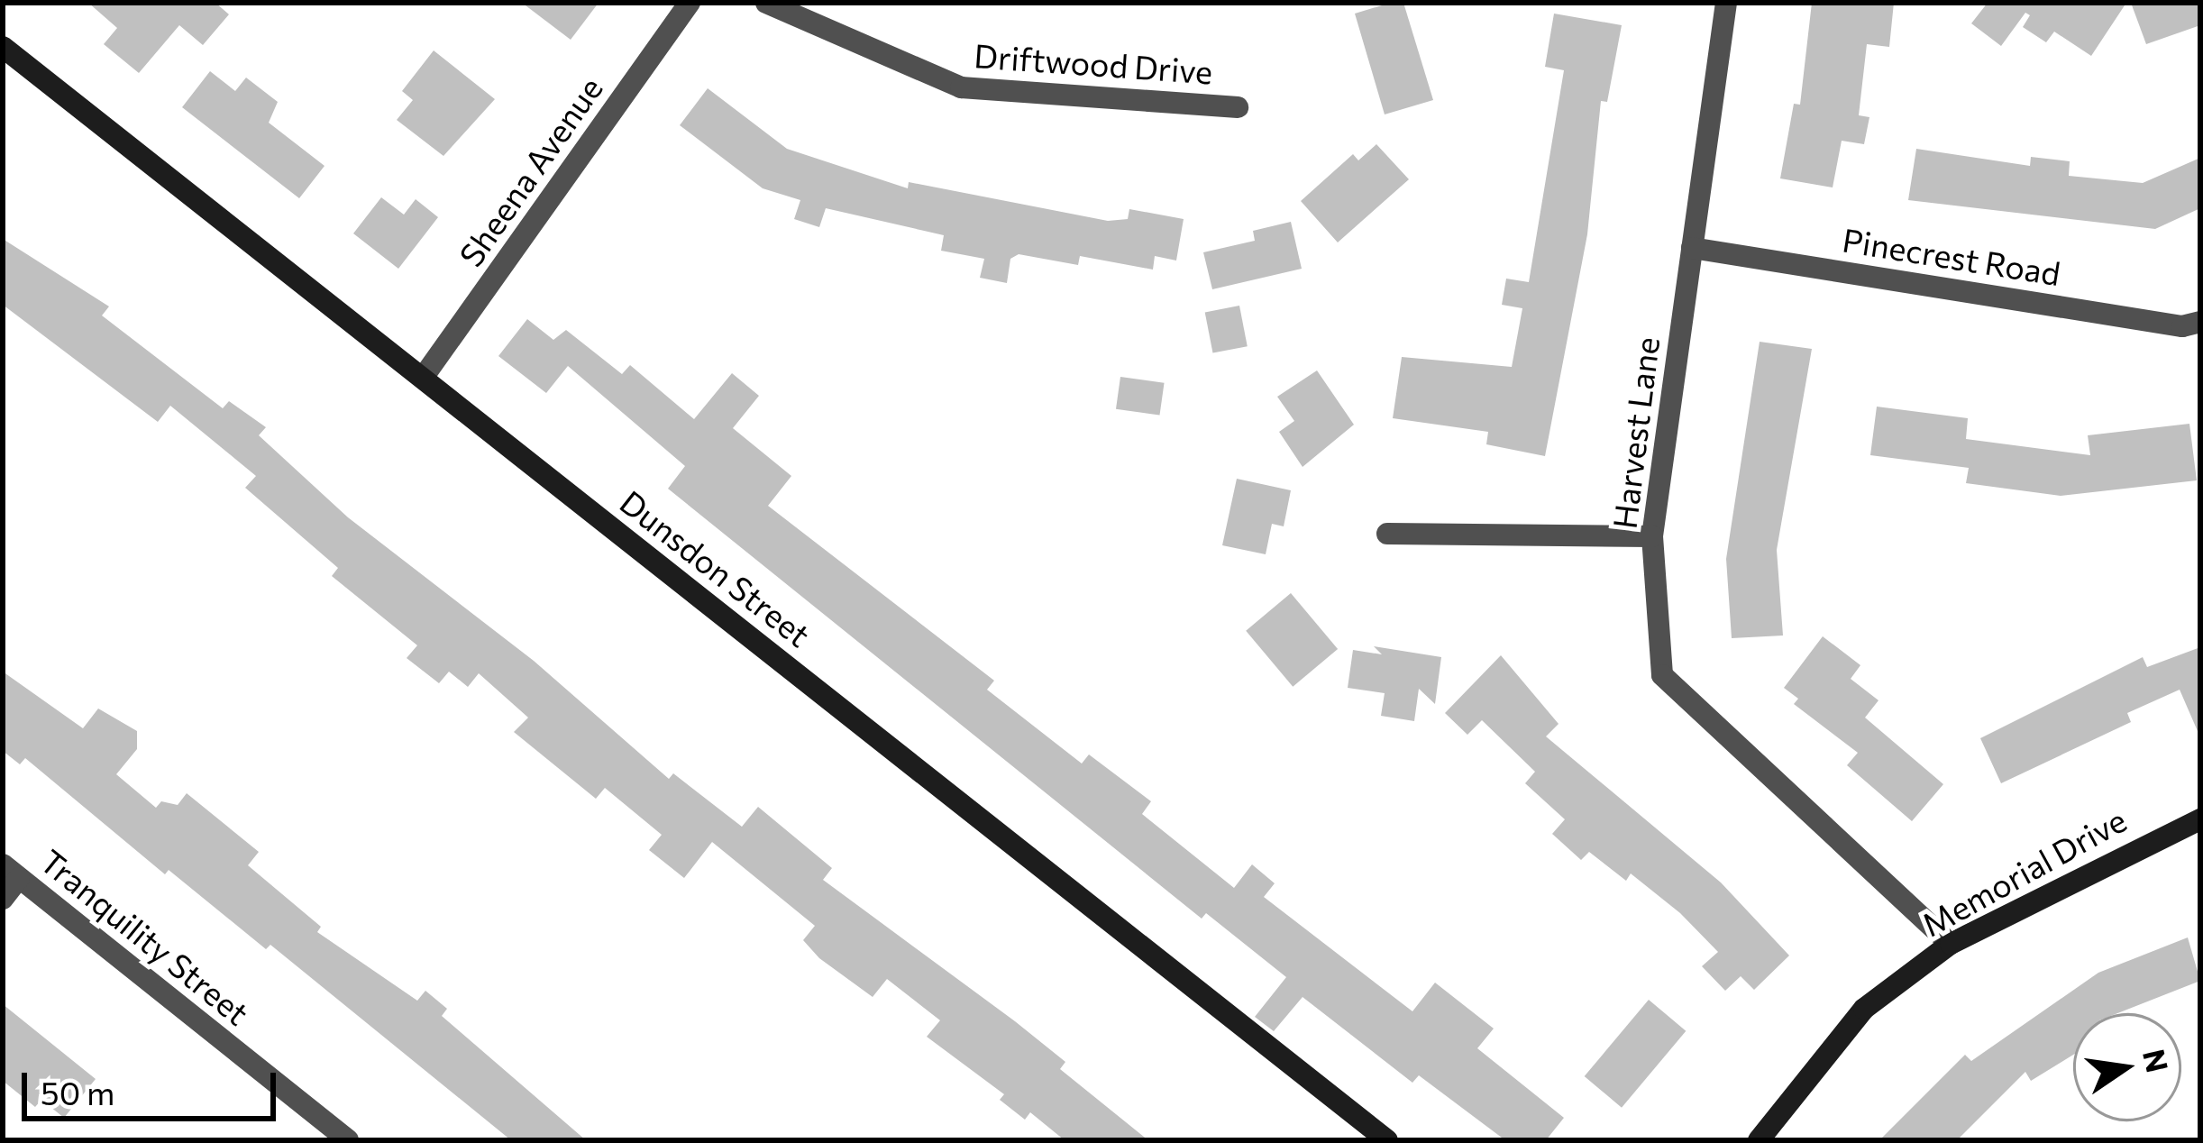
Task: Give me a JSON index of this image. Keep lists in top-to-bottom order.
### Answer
{
  "streets": {
    "main road": ["Dunsdon Street", "Memorial Drive"],
    "street": [
      "Driftwood Drive",
      "Sheena Avenue",
      "Pinecrest Road",
      "Harvest Lane",
      "Tranquility Street"
    ]
  },
  "crossings": [
    ["Sheena Avenue", "Dunsdon Street"],
    ["Pinecrest Road", "Harvest Lane"],
    ["Harvest Lane", "Memorial Drive"]
  ],
  "scale_bar": "50 m",
  "north": "right"
}
